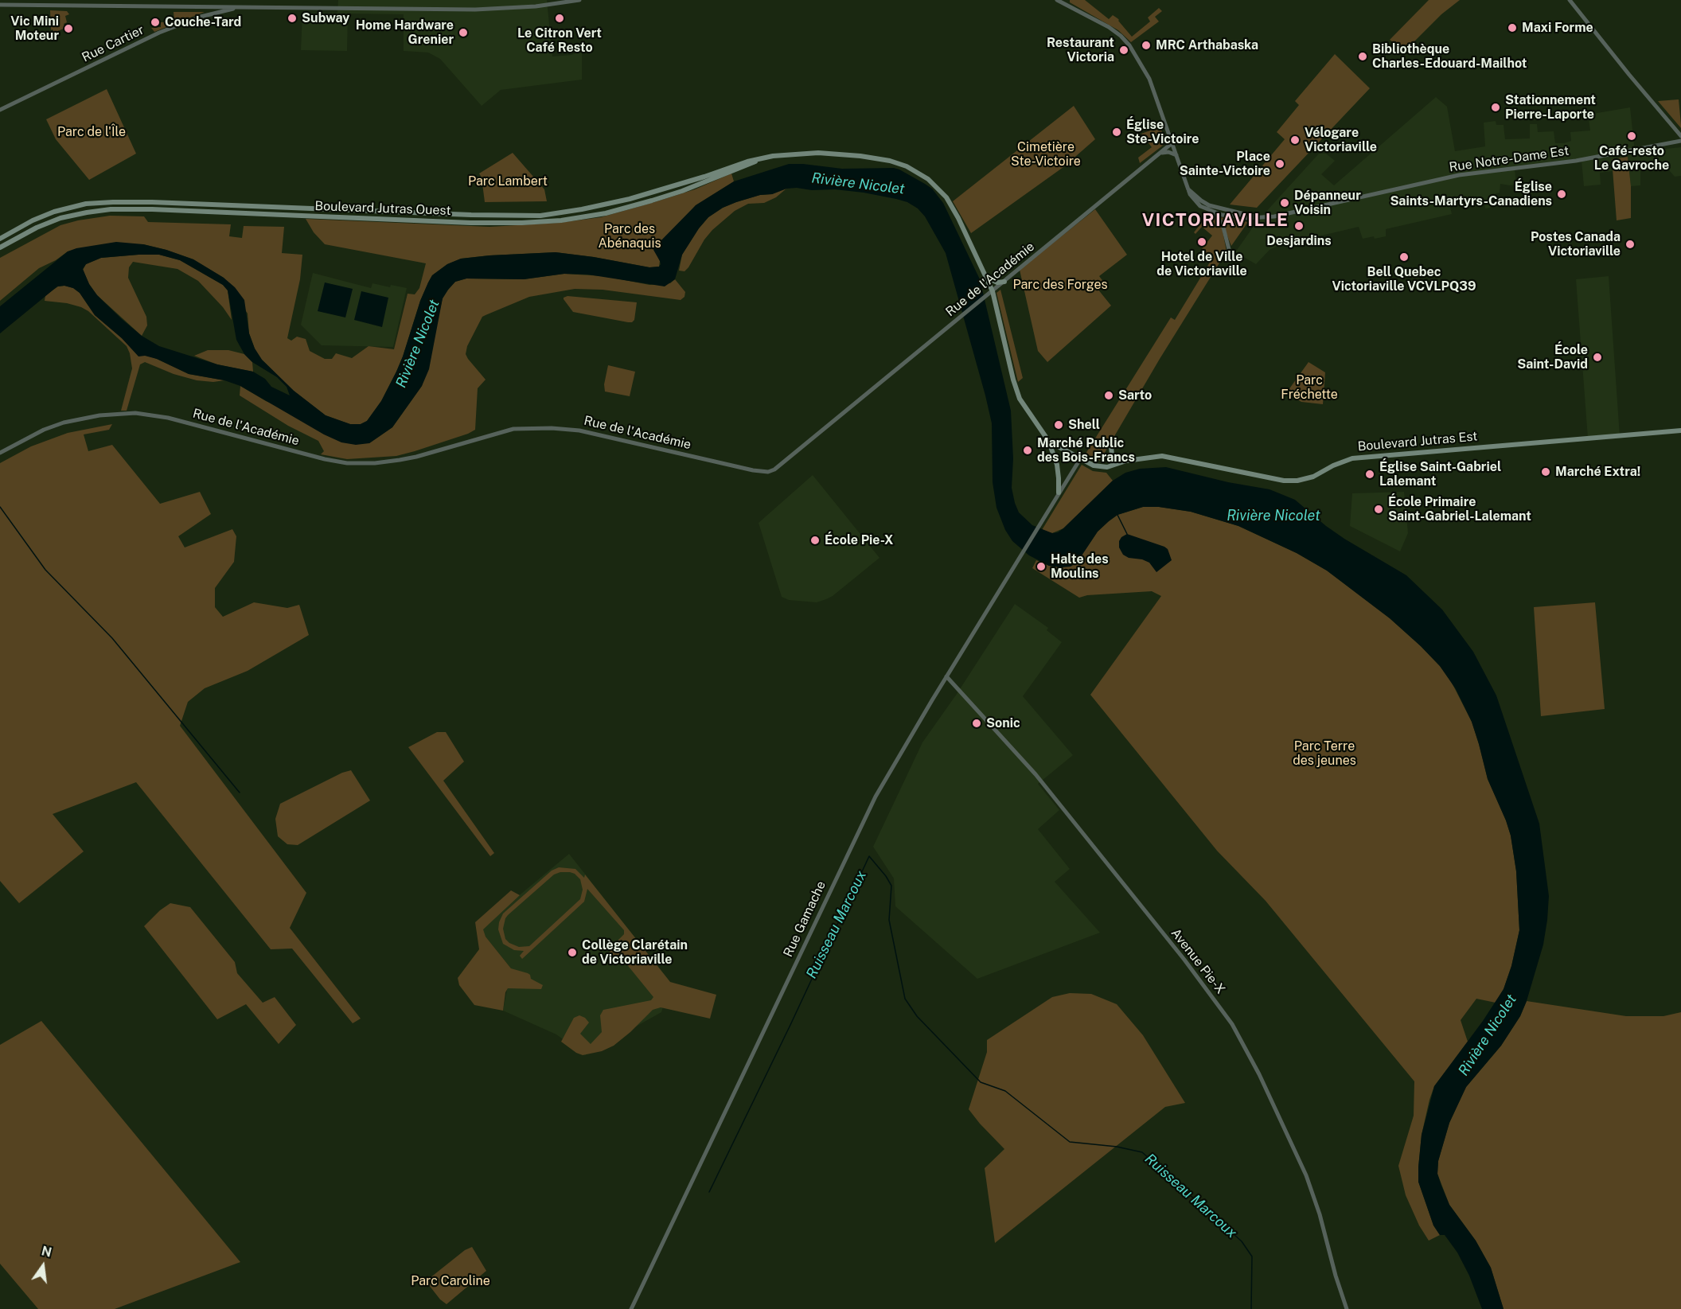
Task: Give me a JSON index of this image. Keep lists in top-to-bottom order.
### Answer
{
  "streets": {
    "main road": ["Boulevard Jutras Ouest", "Boulevard Jutras Est"],
    "street": [
      "Rue Cartier",
      "Rue Notre-Dame Est",
      "Rue de l'Académie",
      "Rue Gamache",
      "Avenue Pie-X"
    ]
  },
  "crossings": [
    ["Boulevard Jutras Ouest", "Rue de l'Académie"],
    ["Boulevard Jutras Ouest", "Boulevard Jutras Est"],
    ["Rue Gamache", "Avenue Pie-X"]
  ],
  "districts": ["VICTORIAVILLE"],
  "water": ["Rivière Nicolet", "Ruisseau Marcoux"],
  "parks": [
    "Parc de l'Île",
    "Cimetière Ste-Victoire",
    "Parc Lambert",
    "Parc des Abénaquis",
    "Parc des Forges",
    "Parc Fréchette",
    "Parc Terre des jeunes",
    "Parc Caroline"
  ],
  "places": [
    "Subway",
    "Le Citron Vert Café Resto",
    "Couche-Tard",
    "Maxi Forme",
    "Vic Mini Moteur",
    "Home Hardware Grenier",
    "MRC Arthabaska",
    "Restaurant Victoria",
    "Bibliothèque Charles-Edouard-Mailhot",
    "Stationnement Pierre-Laporte",
    "Église Ste-Victoire",
    "Café-resto Le Gavroche",
    "Vélogare Victoriaville",
    "Place Sainte-Victoire",
    "Église Saints-Martyrs-Canadiens",
    "Dépanneur Voisin",
    "Desjardins",
    "Hotel de Ville de Victoriaville",
    "Postes Canada Victoriaville",
    "Bell Quebec Victoriaville VCVLPQ39",
    "École Saint-David",
    "Sarto",
    "Shell",
    "Marché Public des Bois-Francs",
    "Marché Extra!",
    "Église Saint-Gabriel Lalemant",
    "École Primaire Saint-Gabriel-Lalemant",
    "École Pie-X",
    "Halte des Moulins",
    "Sonic",
    "Collège Clarétain de Victoriaville"
  ],
  "north": "top"
}
